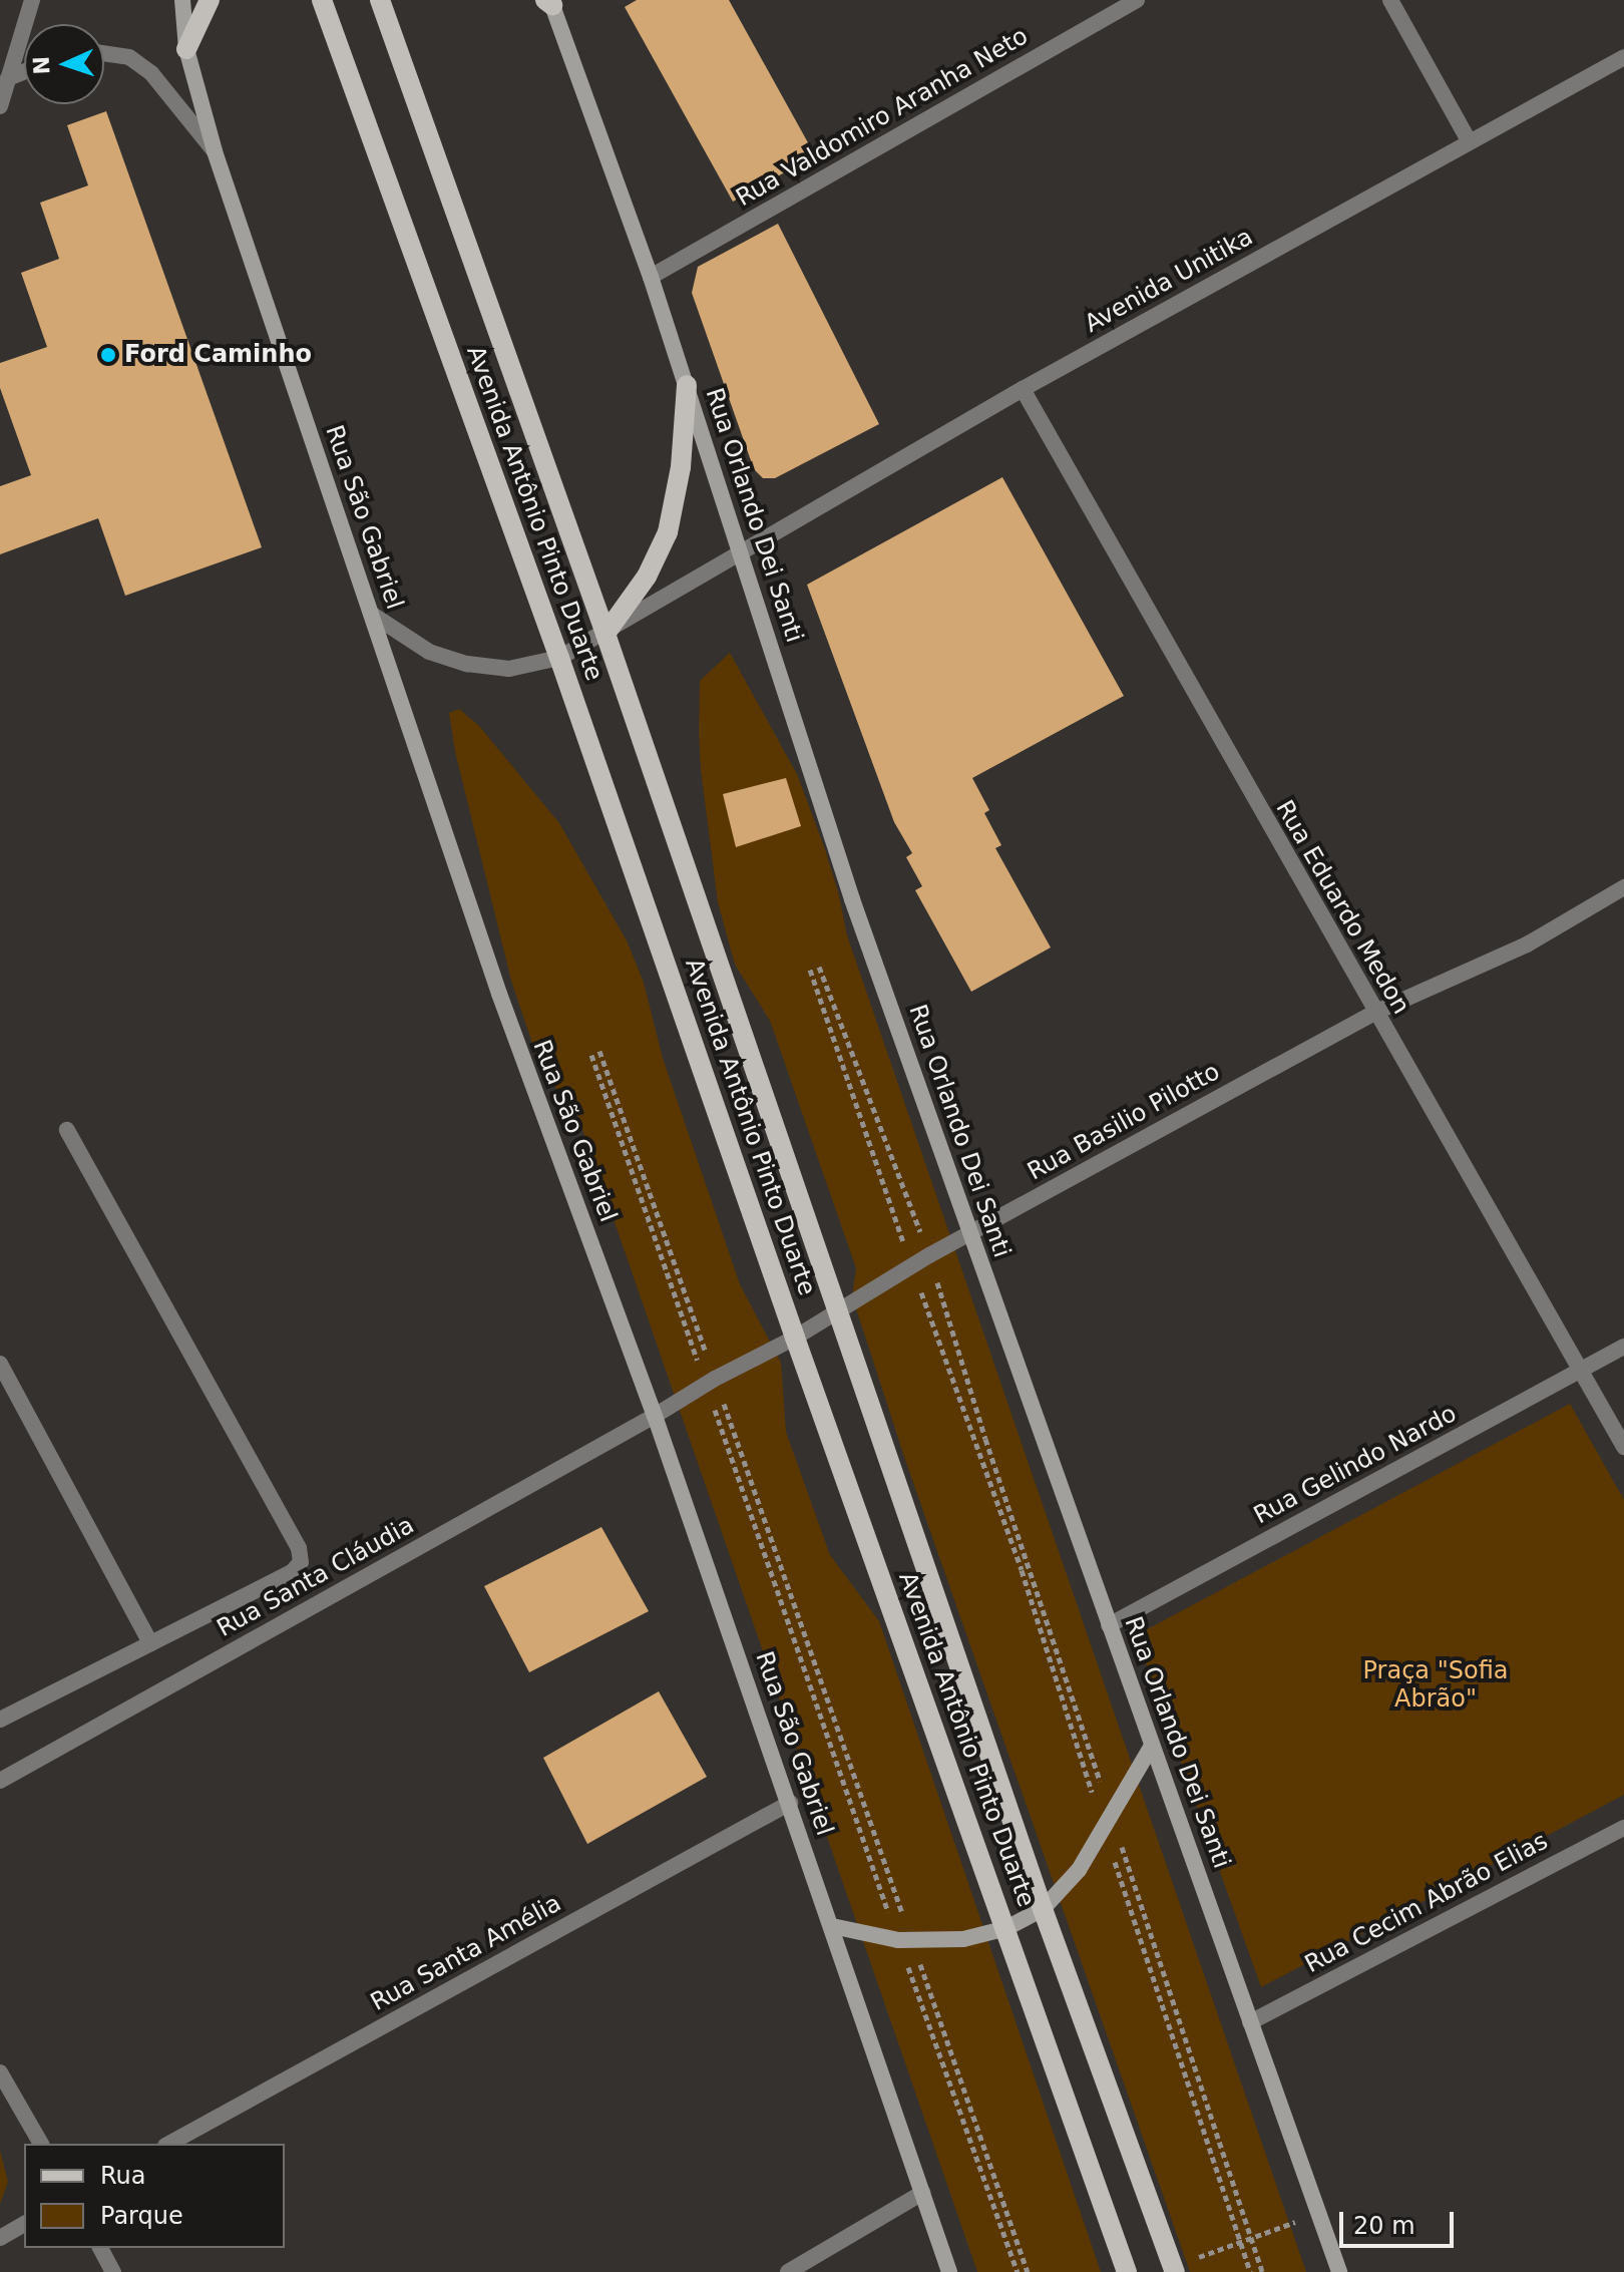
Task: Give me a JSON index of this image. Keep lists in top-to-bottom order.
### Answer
{
  "streets": {
    "main road": ["Avenida Antônio Pinto Duarte", "Rua Orlando Dei Santi", "Rua São Gabriel"],
    "street": [
      "Rua Valdomiro Aranha Neto",
      "Avenida Unitika",
      "Rua Eduardo Medon",
      "Rua Basilio Pilotto",
      "Rua Gelindo Nardo",
      "Rua Santa Cláudia",
      "Rua Cecim Abrão Elias",
      "Rua Santa Amélia"
    ]
  },
  "crossings": [
    ["Rua Valdomiro Aranha Neto", "Rua Orlando Dei Santi"],
    ["Avenida Unitika", "Avenida Antônio Pinto Duarte"],
    ["Avenida Unitika", "Rua Orlando Dei Santi"],
    ["Avenida Unitika", "Rua São Gabriel"],
    ["Avenida Unitika", "Rua Eduardo Medon"],
    ["Avenida Antônio Pinto Duarte", "Rua Basilio Pilotto"],
    ["Rua Orlando Dei Santi", "Rua Basilio Pilotto"],
    ["Rua Orlando Dei Santi", "Rua Gelindo Nardo"],
    ["Rua Orlando Dei Santi", "Rua Cecim Abrão Elias"],
    ["Rua São Gabriel", "Rua Basilio Pilotto"],
    ["Rua São Gabriel", "Rua Santa Cláudia"],
    ["Rua São Gabriel", "Rua Santa Amélia"],
    ["Rua Eduardo Medon", "Rua Basilio Pilotto"],
    ["Rua Eduardo Medon", "Rua Gelindo Nardo"],
    ["Rua Basilio Pilotto", "Rua Santa Cláudia"]
  ],
  "parks": ["Praça \"Sofia Abrão\""],
  "places": ["Ford Caminho"],
  "legend": ["Rua", "Parque"],
  "scale_bar": "20 m",
  "north": "left"
}
